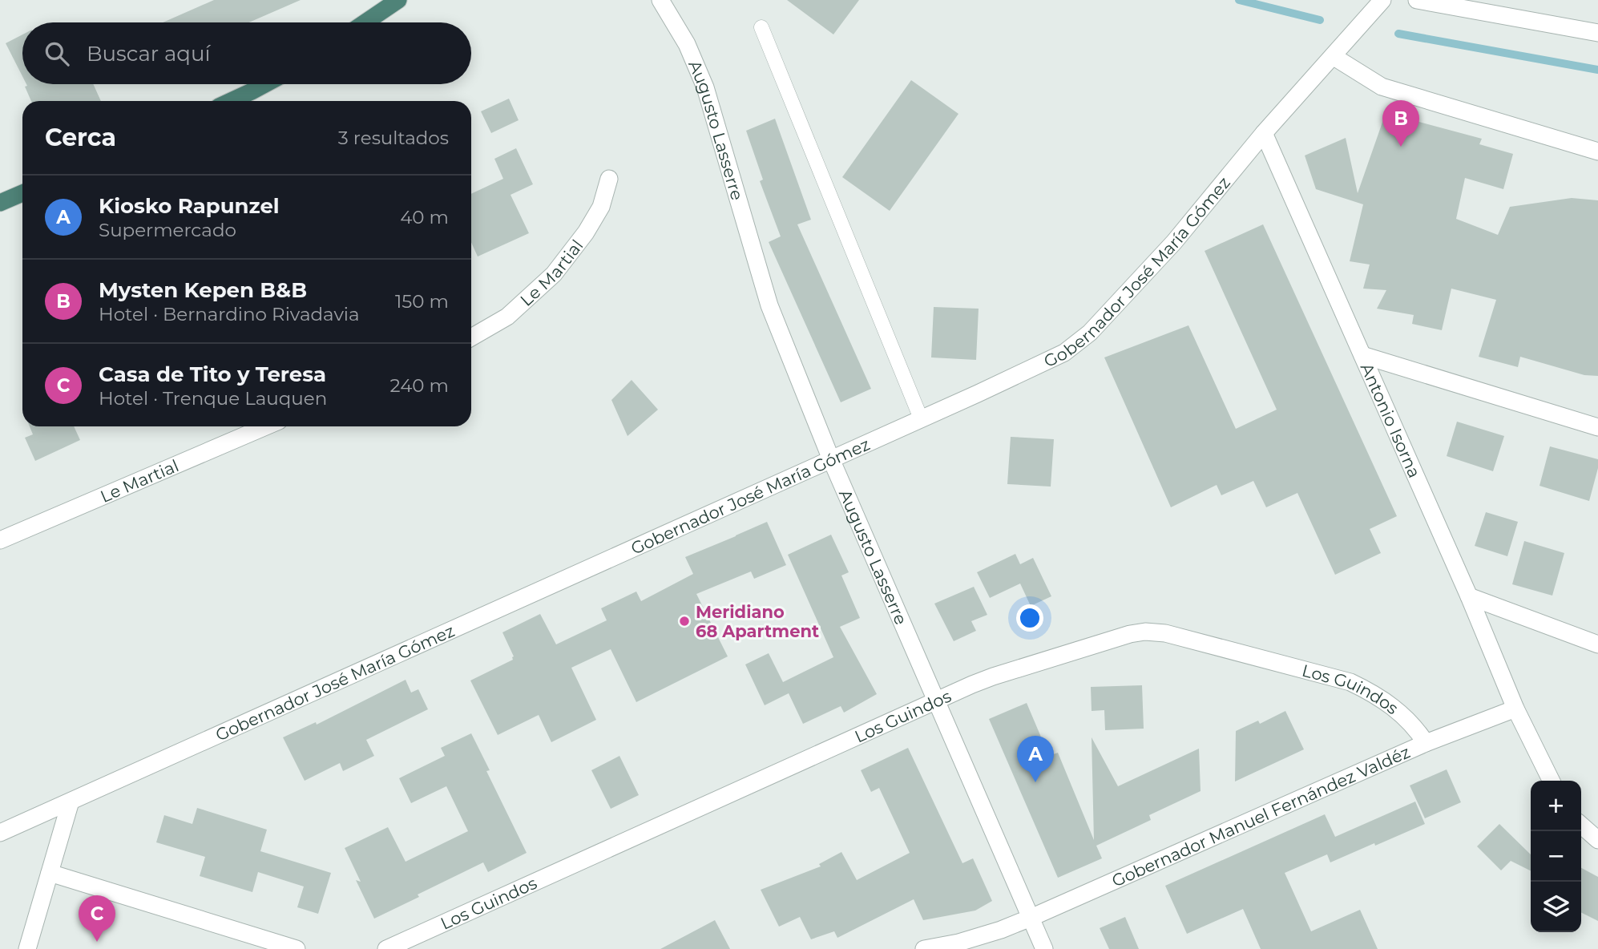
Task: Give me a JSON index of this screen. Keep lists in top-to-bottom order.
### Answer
{
  "streets": {
    "street": [
      "Augusto Lasserre",
      "Gobernador José María Gómez",
      "Le Martial",
      "Antonio Isorna",
      "Los Guindos",
      "Gobernador Manuel Fernández Valdéz"
    ]
  },
  "crossings": [
    ["Augusto Lasserre", "Gobernador José María Gómez"],
    ["Augusto Lasserre", "Los Guindos"],
    ["Augusto Lasserre", "Gobernador Manuel Fernández Valdéz"],
    ["Gobernador José María Gómez", "Antonio Isorna"],
    ["Antonio Isorna", "Gobernador Manuel Fernández Valdéz"],
    ["Los Guindos", "Gobernador Manuel Fernández Valdéz"]
  ],
  "places": ["Meridiano 68 Apartment"],
  "page": {
    "search": "Buscar aquí",
    "pins": ["B", "A", "C"],
    "heading": ["Cerca", "3 resultados"],
    "list": [
      {
        "mark": "A",
        "name": "Kiosko Rapunzel",
        "note": "Supermercado",
        "value": "40 m"
      },
      {
        "mark": "B",
        "name": "Mysten Kepen B&B",
        "note": "Hotel · Bernardino Rivadavia",
        "value": "150 m"
      },
      {
        "mark": "C",
        "name": "Casa de Tito y Teresa",
        "note": "Hotel · Trenque Lauquen",
        "value": "240 m"
      }
    ],
    "map_buttons": ["+", "−"]
  }
}
